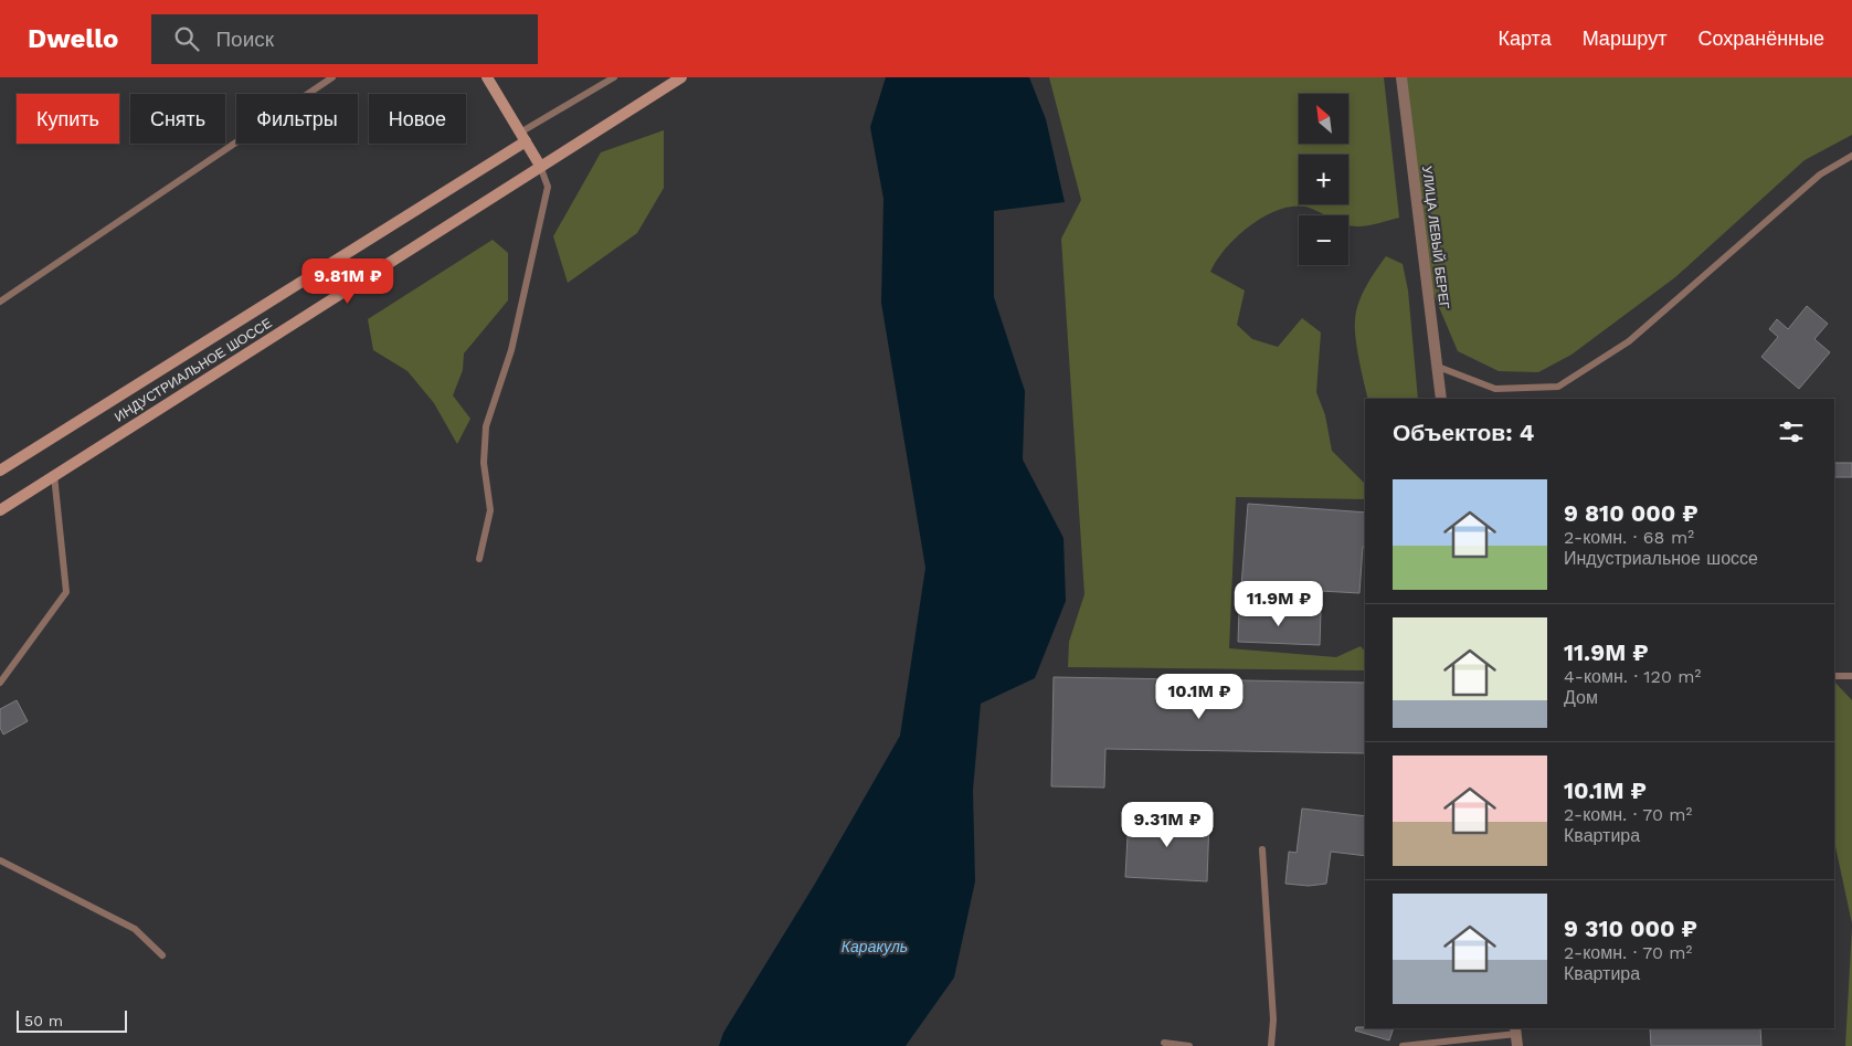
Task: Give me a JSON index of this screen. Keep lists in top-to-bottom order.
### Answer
{
  "streets": {
    "main road": ["ИНДУСТРИАЛЬНОЕ ШОССЕ"],
    "street": ["УЛИЦА ЛЕВЫЙ БЕРЕГ"]
  },
  "water": ["Каракуль"],
  "scale_bar": "50 m",
  "north": "top left",
  "page": {
    "header": "Dwello",
    "search": "Поиск",
    "nav": ["Карта", "Маршрут", "Сохранённые"],
    "map_buttons": ["+", "−"],
    "chip": [
      "Купить",
      "Снять",
      "Фильтры",
      "Новое"
    ],
    "price": [
      "9.81M ₽",
      "11.9M ₽",
      "10.1M ₽",
      "9.31M ₽"
    ],
    "heading": "Объектов: 4",
    "list": [
      {
        "name": "9 810 000 ₽",
        "note": "2-комн. · 68 m² · Индустриальное шоссе"
      },
      {
        "name": "11.9M ₽",
        "note": "4-комн. · 120 m² · Дом"
      },
      {
        "name": "10.1M ₽",
        "note": "2-комн. · 70 m² · Квартира"
      },
      {
        "name": "9 310 000 ₽",
        "note": "2-комн. · 70 m² · Квартира"
      }
    ],
    "scale": "50 m"
  }
}
